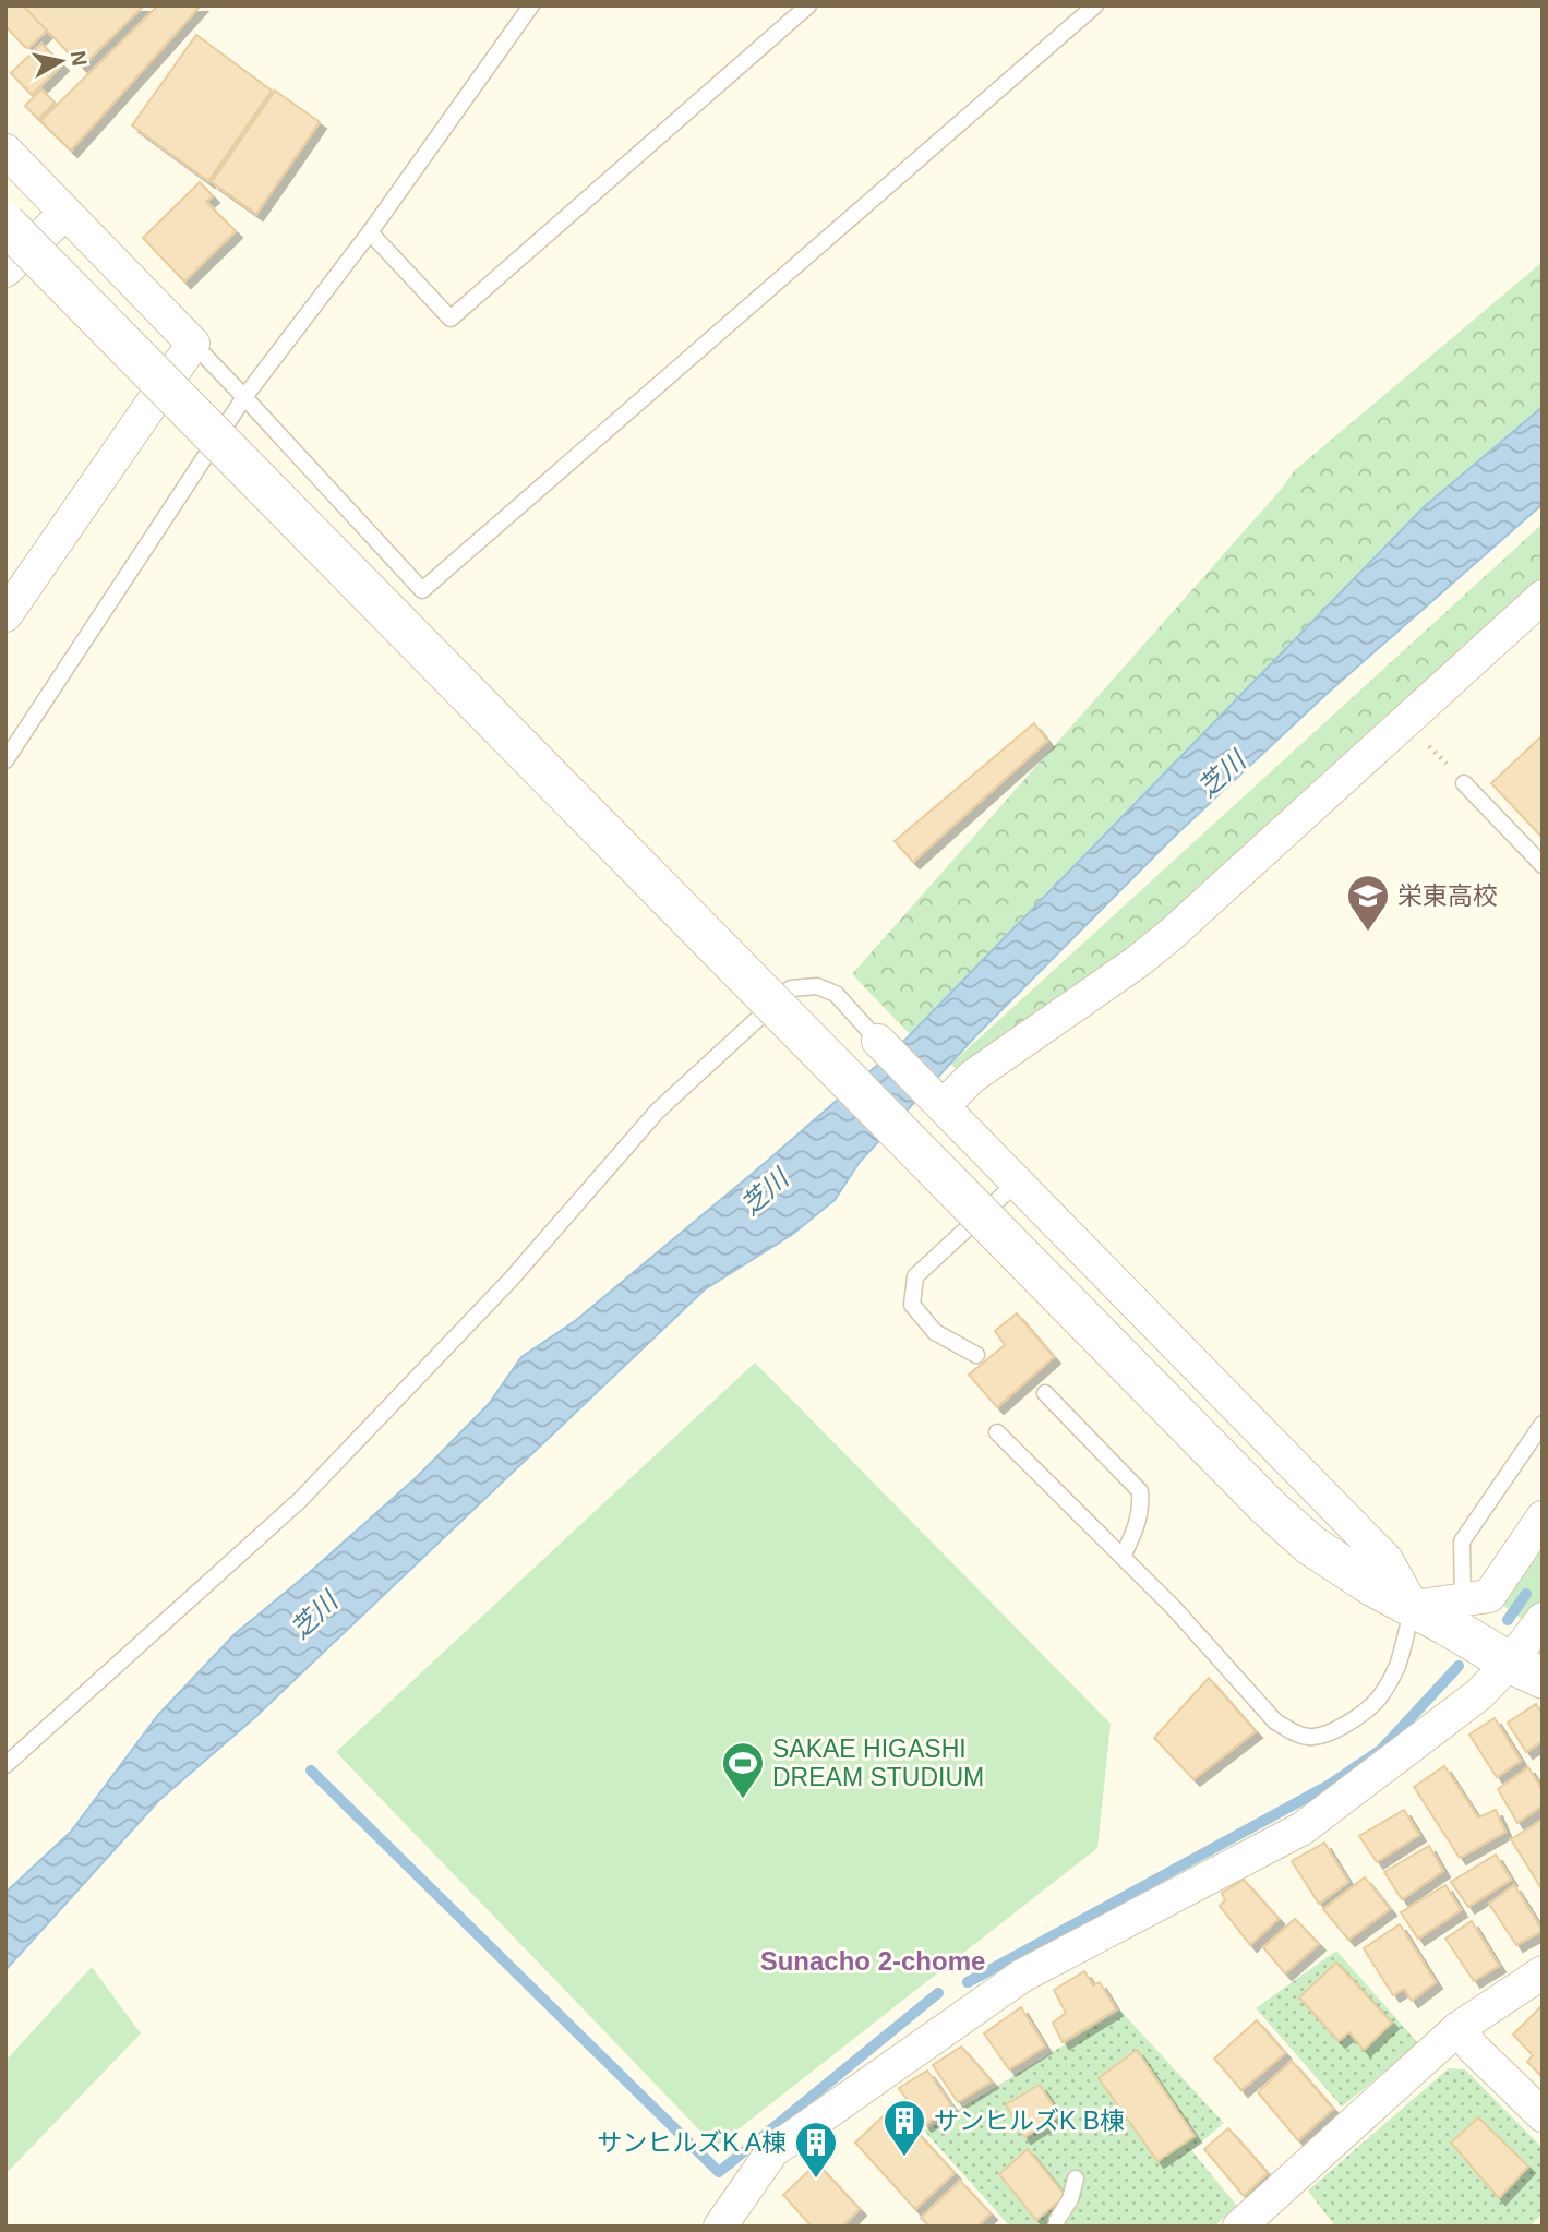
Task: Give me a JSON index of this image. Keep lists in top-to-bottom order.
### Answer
{
  "districts": ["Sunacho 2-chome"],
  "water": ["芝川"],
  "places": {
    "school or university": ["栄東高校"],
    "sports": ["SAKAE HIGASHI DREAM STUDIUM"],
    "building": ["サンヒルズK B棟", "サンヒルズK A棟"]
  },
  "north": "right"
}
